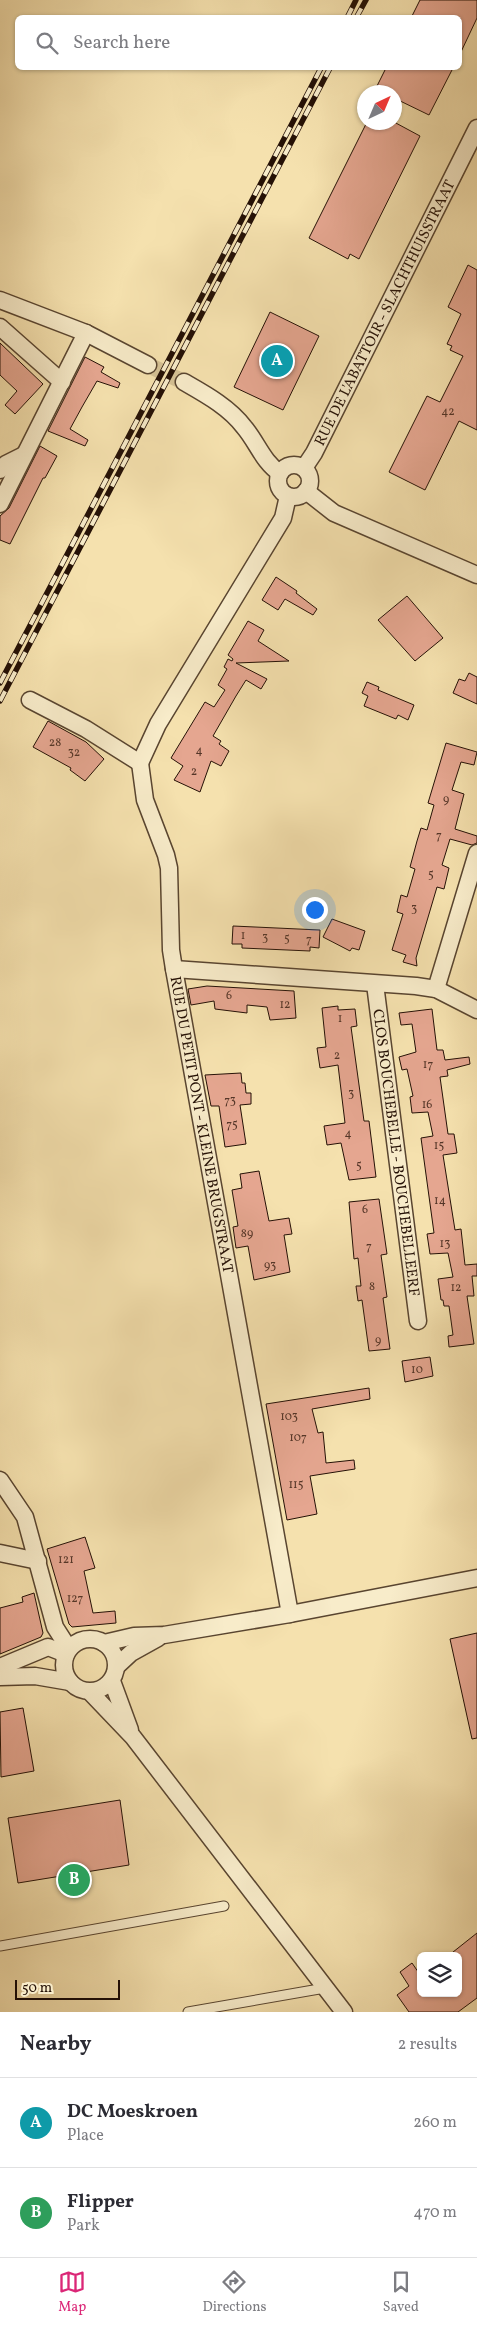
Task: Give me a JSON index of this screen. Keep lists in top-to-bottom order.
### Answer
{
  "streets": {
    "street": ["RUE DE L'ABATTOIR - SLACHTHUISSTRAAT", "RUE DU PETIT PONT - KLEINE BRUGSTRAAT", "CLOS BOUCHEBELLE - BOUCHEBELLEERF"]
  },
  "house_numbers": [
    "42",
    "28",
    "4",
    "32",
    "2",
    "9",
    "7",
    "5",
    "3",
    "1",
    "3",
    "5",
    "7",
    "6",
    "12",
    "1",
    "2",
    "17",
    "3",
    "73",
    "16",
    "75",
    "4",
    "15",
    "5",
    "14",
    "6",
    "89",
    "13",
    "7",
    "93",
    "8",
    "12",
    "9",
    "10",
    "103",
    "107",
    "115",
    "121",
    "127"
  ],
  "scale_bar": "50 m",
  "north": "top right",
  "page": {
    "search": "Search here",
    "pins": ["A", "B"],
    "scale": "50 m",
    "heading": ["Nearby", "2 results"],
    "list": [
      {
        "mark": "A",
        "name": "DC Moeskroen",
        "note": "Place",
        "value": "260 m"
      },
      {
        "mark": "B",
        "name": "Flipper",
        "note": "Park",
        "value": "470 m"
      }
    ],
    "nav": ["Map", "Directions", "Saved"]
  }
}
